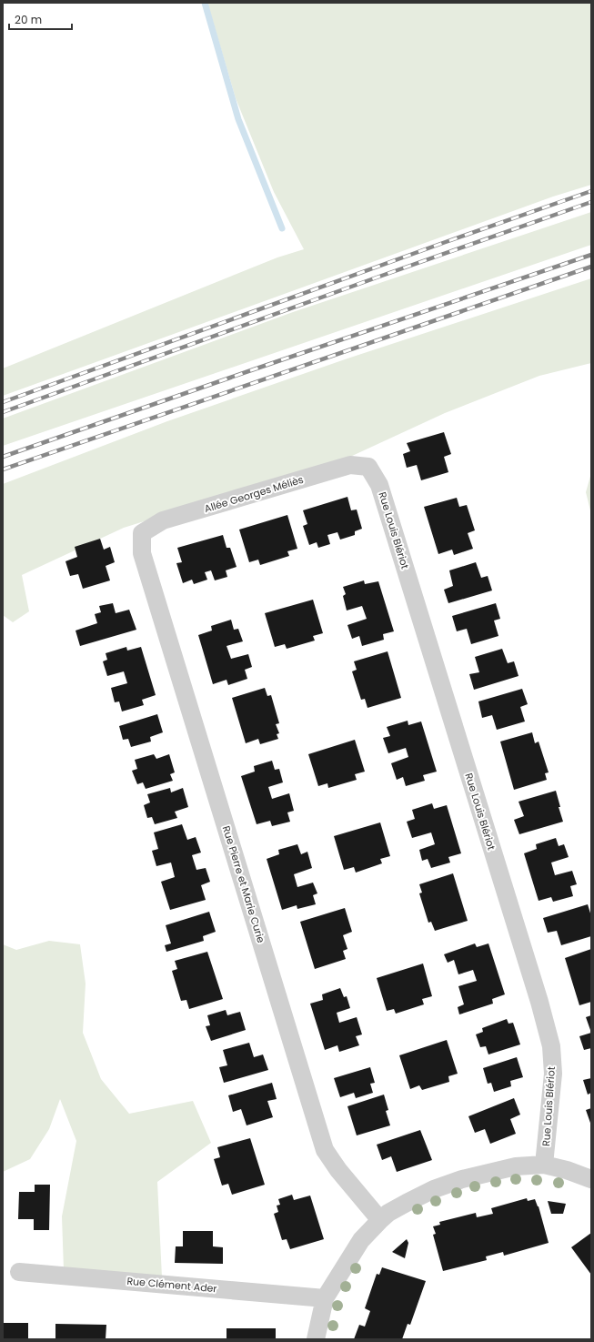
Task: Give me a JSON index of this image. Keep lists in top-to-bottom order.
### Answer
{
  "streets": {
    "street": [
      "Allée Georges Méliès",
      "Rue Louis Blériot",
      "Rue Pierre et Marie Curie",
      "Rue Clément Ader"
    ]
  },
  "crossings": [
    ["Allée Georges Méliès", "Rue Louis Blériot"],
    ["Allée Georges Méliès", "Rue Pierre et Marie Curie"]
  ],
  "scale_bar": "20 m"
}
